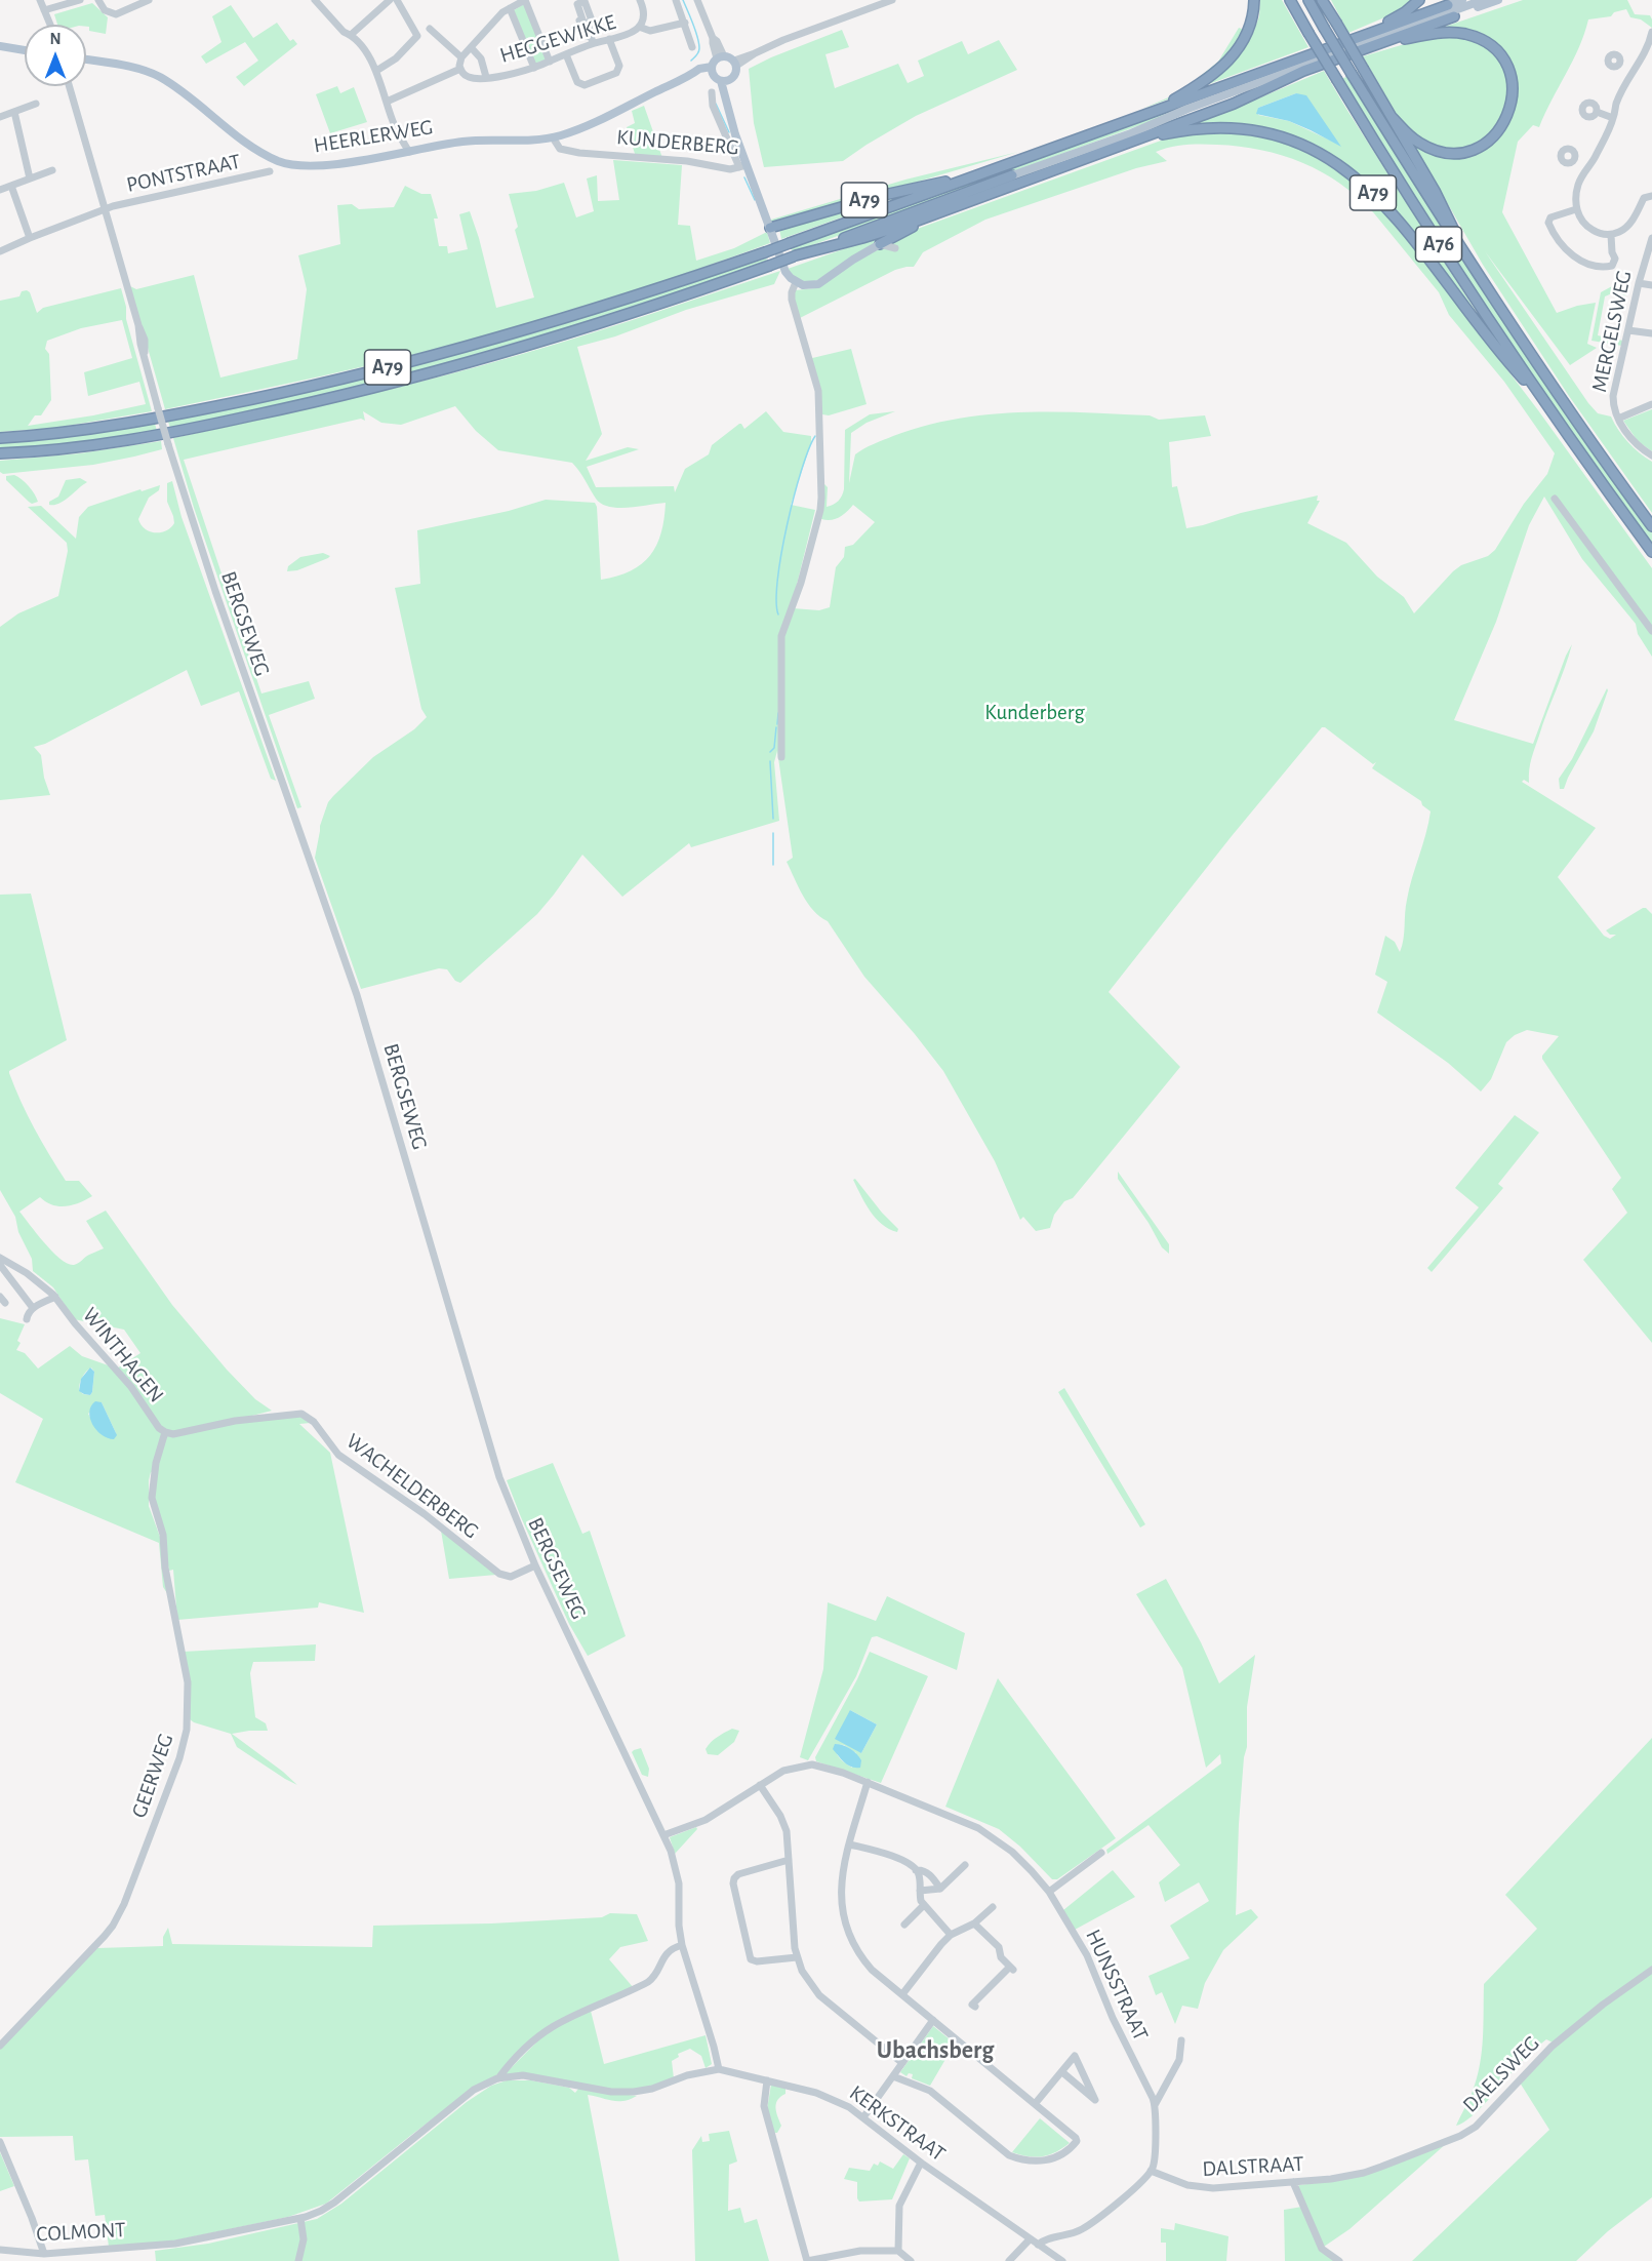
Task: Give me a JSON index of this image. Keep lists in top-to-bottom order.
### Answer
{
  "streets": {
    "highway": ["A79", "A76"],
    "main road": ["HEERLERWEG", "KUNDERBERG"],
    "street": [
      "HEGGEWIKKE",
      "PONTSTRAAT",
      "MERGELSWEG",
      "BERGSEWEG",
      "WINTHAGEN",
      "WACHELDERBERG",
      "GEERWEG",
      "HUNSSTRAAT",
      "DAELSWEG",
      "KERKSTRAAT",
      "DALSTRAAT",
      "COLMONT"
    ]
  },
  "crossings": [
    ["HEERLERWEG", "KUNDERBERG"],
    ["KUNDERBERG", "A79"],
    ["PONTSTRAAT", "BERGSEWEG"],
    ["A79", "A76"],
    ["BERGSEWEG", "WACHELDERBERG"],
    ["BERGSEWEG", "HUNSSTRAAT"],
    ["BERGSEWEG", "KERKSTRAAT"],
    ["WINTHAGEN", "WACHELDERBERG"],
    ["WINTHAGEN", "GEERWEG"],
    ["WACHELDERBERG", "GEERWEG"],
    ["HUNSSTRAAT", "DALSTRAAT"],
    ["DAELSWEG", "DALSTRAAT"],
    ["KERKSTRAAT", "COLMONT"]
  ],
  "districts": ["Ubachsberg"],
  "parks": ["Kunderberg"],
  "north": "top"
}
